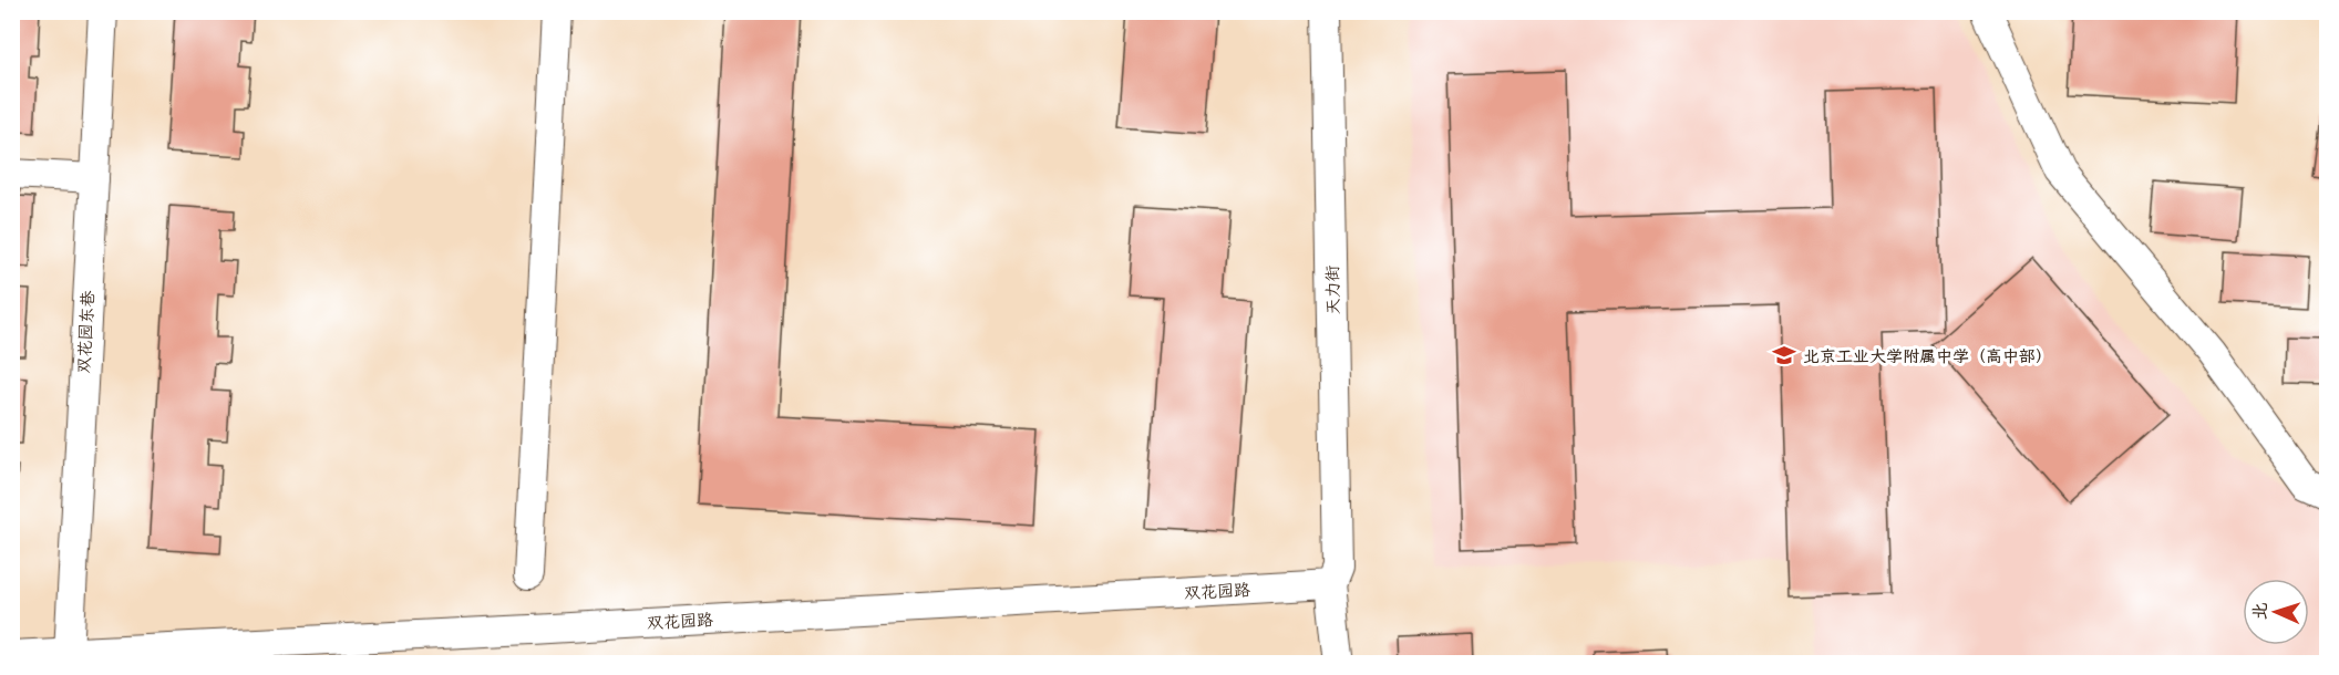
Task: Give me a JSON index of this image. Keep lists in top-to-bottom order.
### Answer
{
  "streets": {
    "street": ["天力街", "双花园东巷", "双花园路"]
  },
  "crossings": [
    ["天力街", "双花园路"],
    ["双花园东巷", "双花园路"]
  ],
  "places": {
    "school or university": ["北京工业大学附属中学（高中部）"]
  },
  "north": "left"
}
